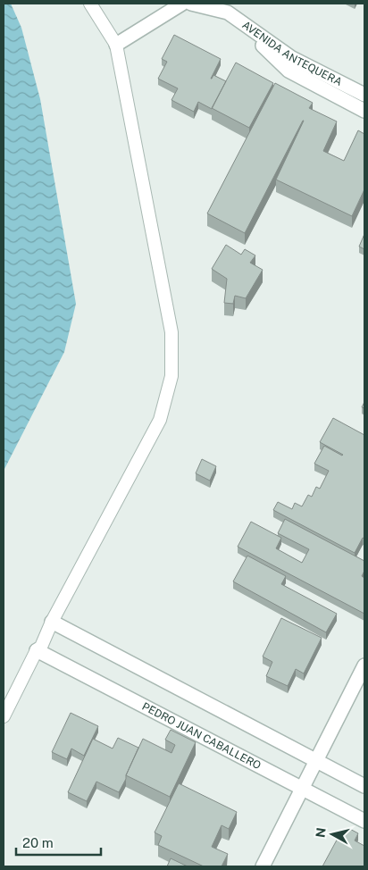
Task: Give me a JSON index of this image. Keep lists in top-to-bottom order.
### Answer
{
  "streets": {
    "street": ["AVENIDA ANTEQUERA", "PEDRO JUAN CABALLERO"]
  },
  "scale_bar": "20 m",
  "north": "left"
}
